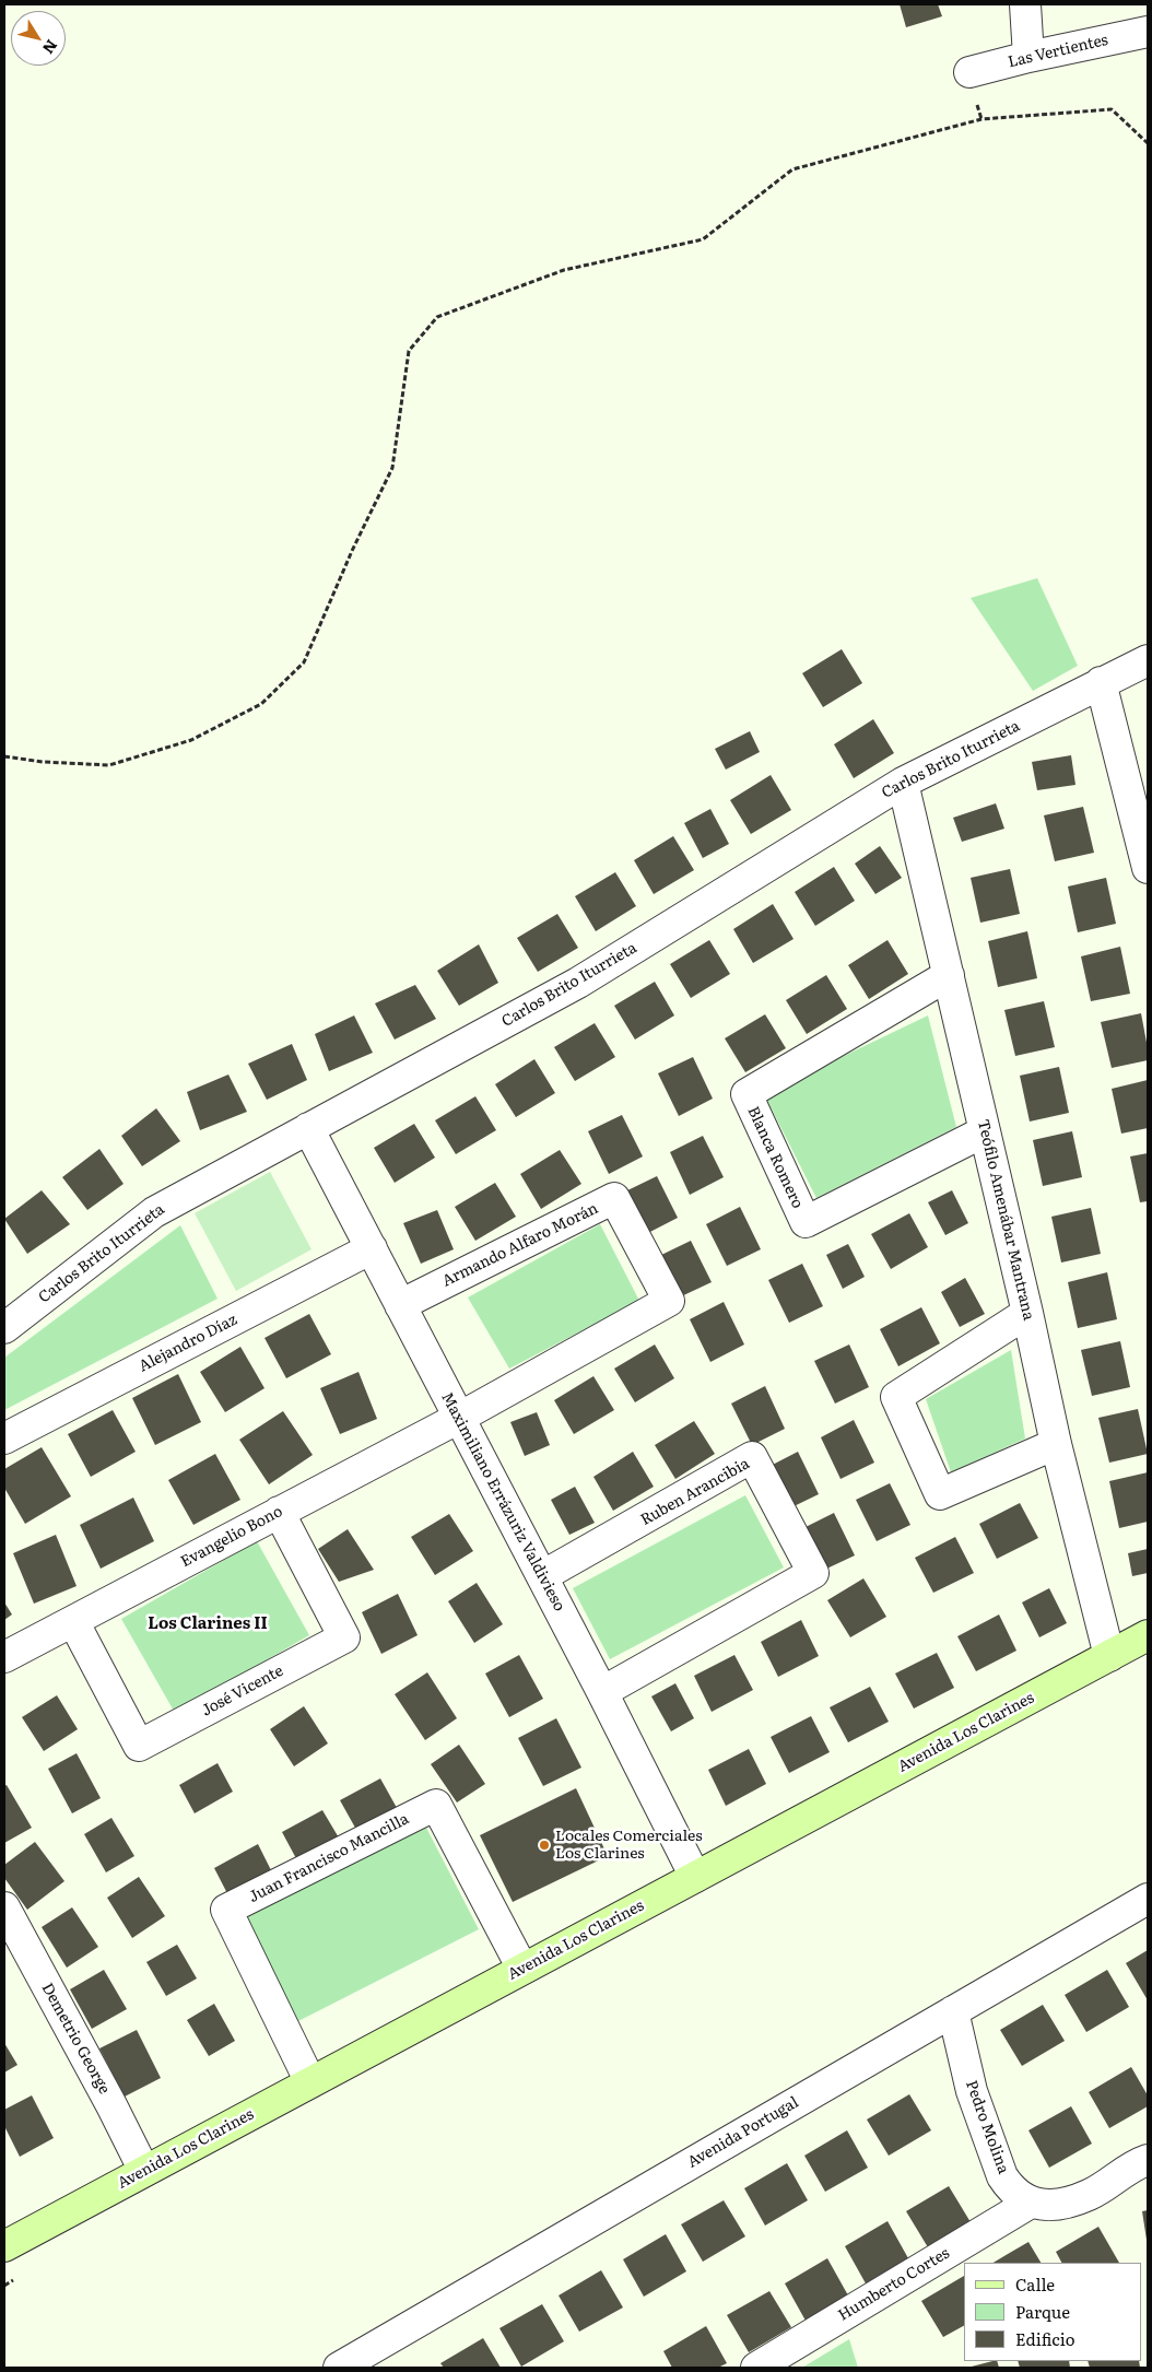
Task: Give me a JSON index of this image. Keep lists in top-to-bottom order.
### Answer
{
  "streets": {
    "street": [
      "Las Vertientes",
      "Carlos Brito Iturrieta",
      "Blanca Romero",
      "Teófilo Amenábar Mantrana",
      "Armando Alfaro Morán",
      "Alejandro Díaz",
      "Ruben Arancibia",
      "Maximiliano Errázuriz Valdivieso",
      "Evangelio Bono",
      "José Vicente",
      "Avenida Los Clarines",
      "Juan Francisco Mancilla",
      "Demetrio George",
      "Pedro Molina",
      "Avenida Portugal",
      "Humberto Cortes"
    ]
  },
  "crossings": [
    ["Carlos Brito Iturrieta", "Teófilo Amenábar Mantrana"],
    ["Carlos Brito Iturrieta", "Maximiliano Errázuriz Valdivieso"],
    ["Blanca Romero", "Teófilo Amenábar Mantrana"],
    ["Teófilo Amenábar Mantrana", "Avenida Los Clarines"],
    ["Armando Alfaro Morán", "Maximiliano Errázuriz Valdivieso"],
    ["Armando Alfaro Morán", "Evangelio Bono"],
    ["Alejandro Díaz", "Maximiliano Errázuriz Valdivieso"],
    ["Ruben Arancibia", "Maximiliano Errázuriz Valdivieso"],
    ["Maximiliano Errázuriz Valdivieso", "Evangelio Bono"],
    ["Maximiliano Errázuriz Valdivieso", "Avenida Los Clarines"],
    ["Evangelio Bono", "José Vicente"],
    ["Avenida Los Clarines", "Juan Francisco Mancilla"],
    ["Avenida Los Clarines", "Demetrio George"],
    ["Pedro Molina", "Avenida Portugal"],
    ["Pedro Molina", "Humberto Cortes"]
  ],
  "districts": ["Los Clarines II"],
  "places": ["Locales Comerciales Los Clarines"],
  "legend": ["Calle", "Parque", "Edificio"],
  "north": "bottom right"
}
